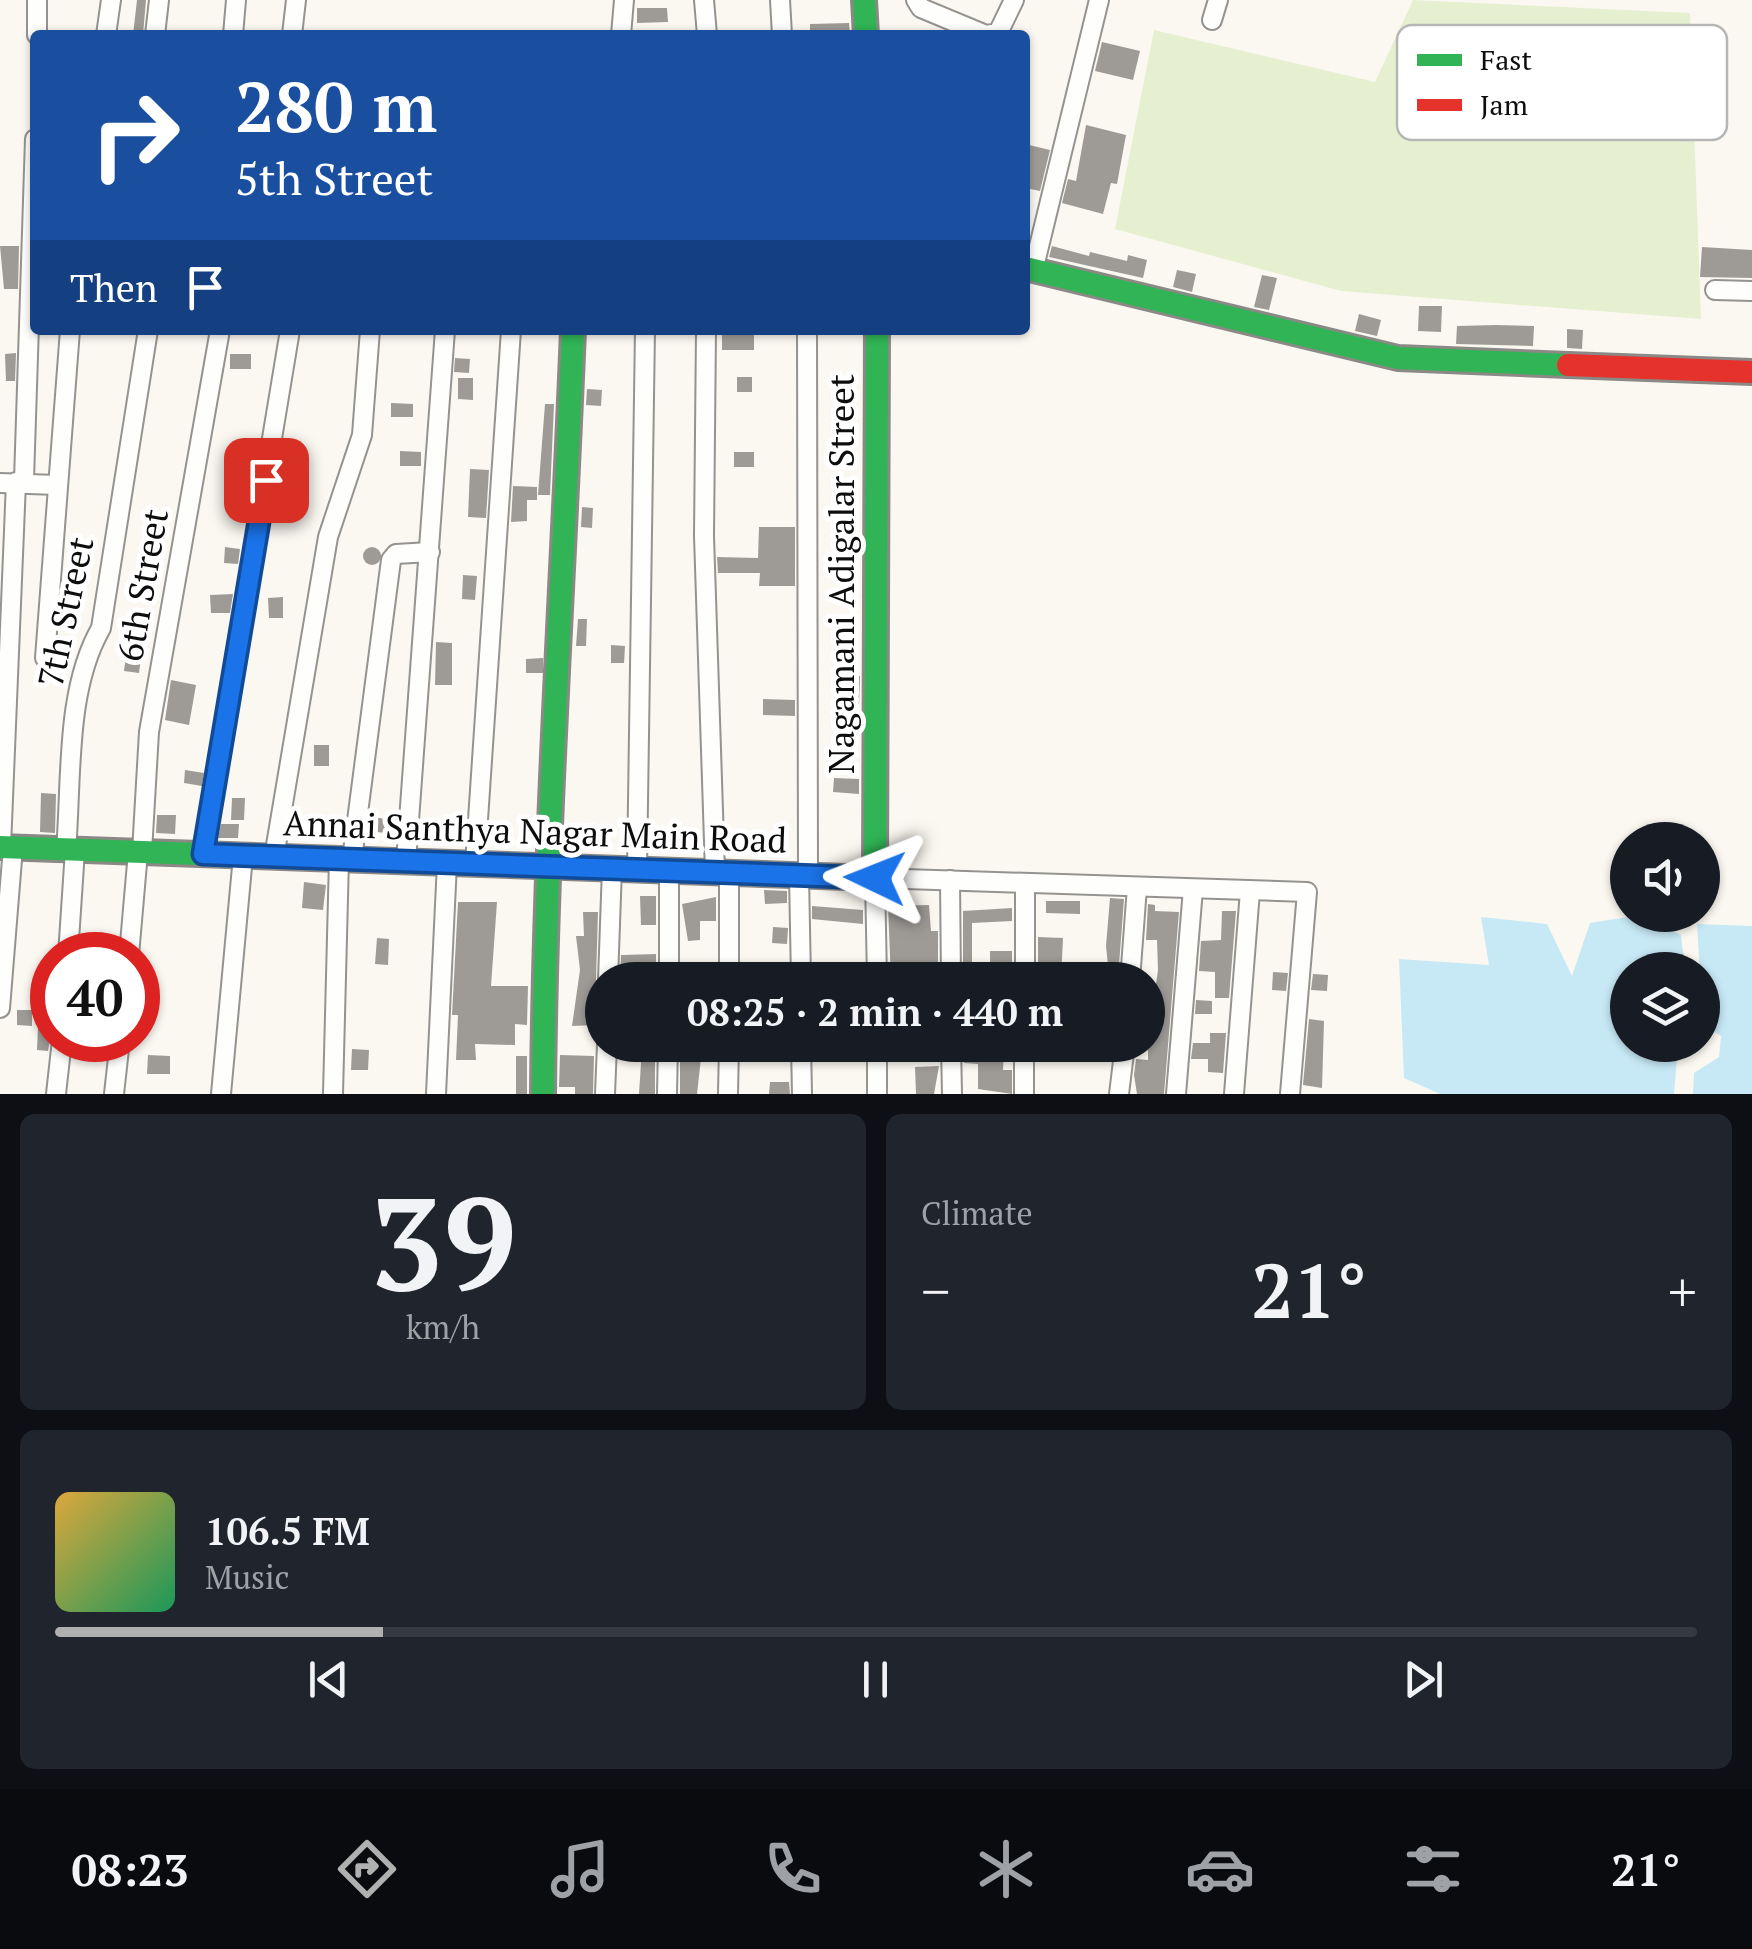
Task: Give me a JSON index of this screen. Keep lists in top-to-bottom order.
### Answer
{
  "streets": {
    "street": [
      "Nagamani Adigalar Street",
      "6th Street",
      "7th Street",
      "Annai Santhya Nagar Main Road"
    ]
  },
  "crossings": [
    ["Nagamani Adigalar Street", "Annai Santhya Nagar Main Road"],
    ["6th Street", "Annai Santhya Nagar Main Road"],
    ["7th Street", "Annai Santhya Nagar Main Road"]
  ],
  "legend": ["Fast", "Jam"],
  "page": {
    "turn": ["280 m", "5th Street"],
    "then": "Then",
    "limit": "40",
    "trip": "08:25 · 2 min · 440 m",
    "tile": [
      ["39", "km/h"],
      "Climate"
    ],
    "heat": ["−", "21°", "+"],
    "song": ["106.5 FM", "Music"],
    "tabs": ["08:23", "21°"]
  }
}
